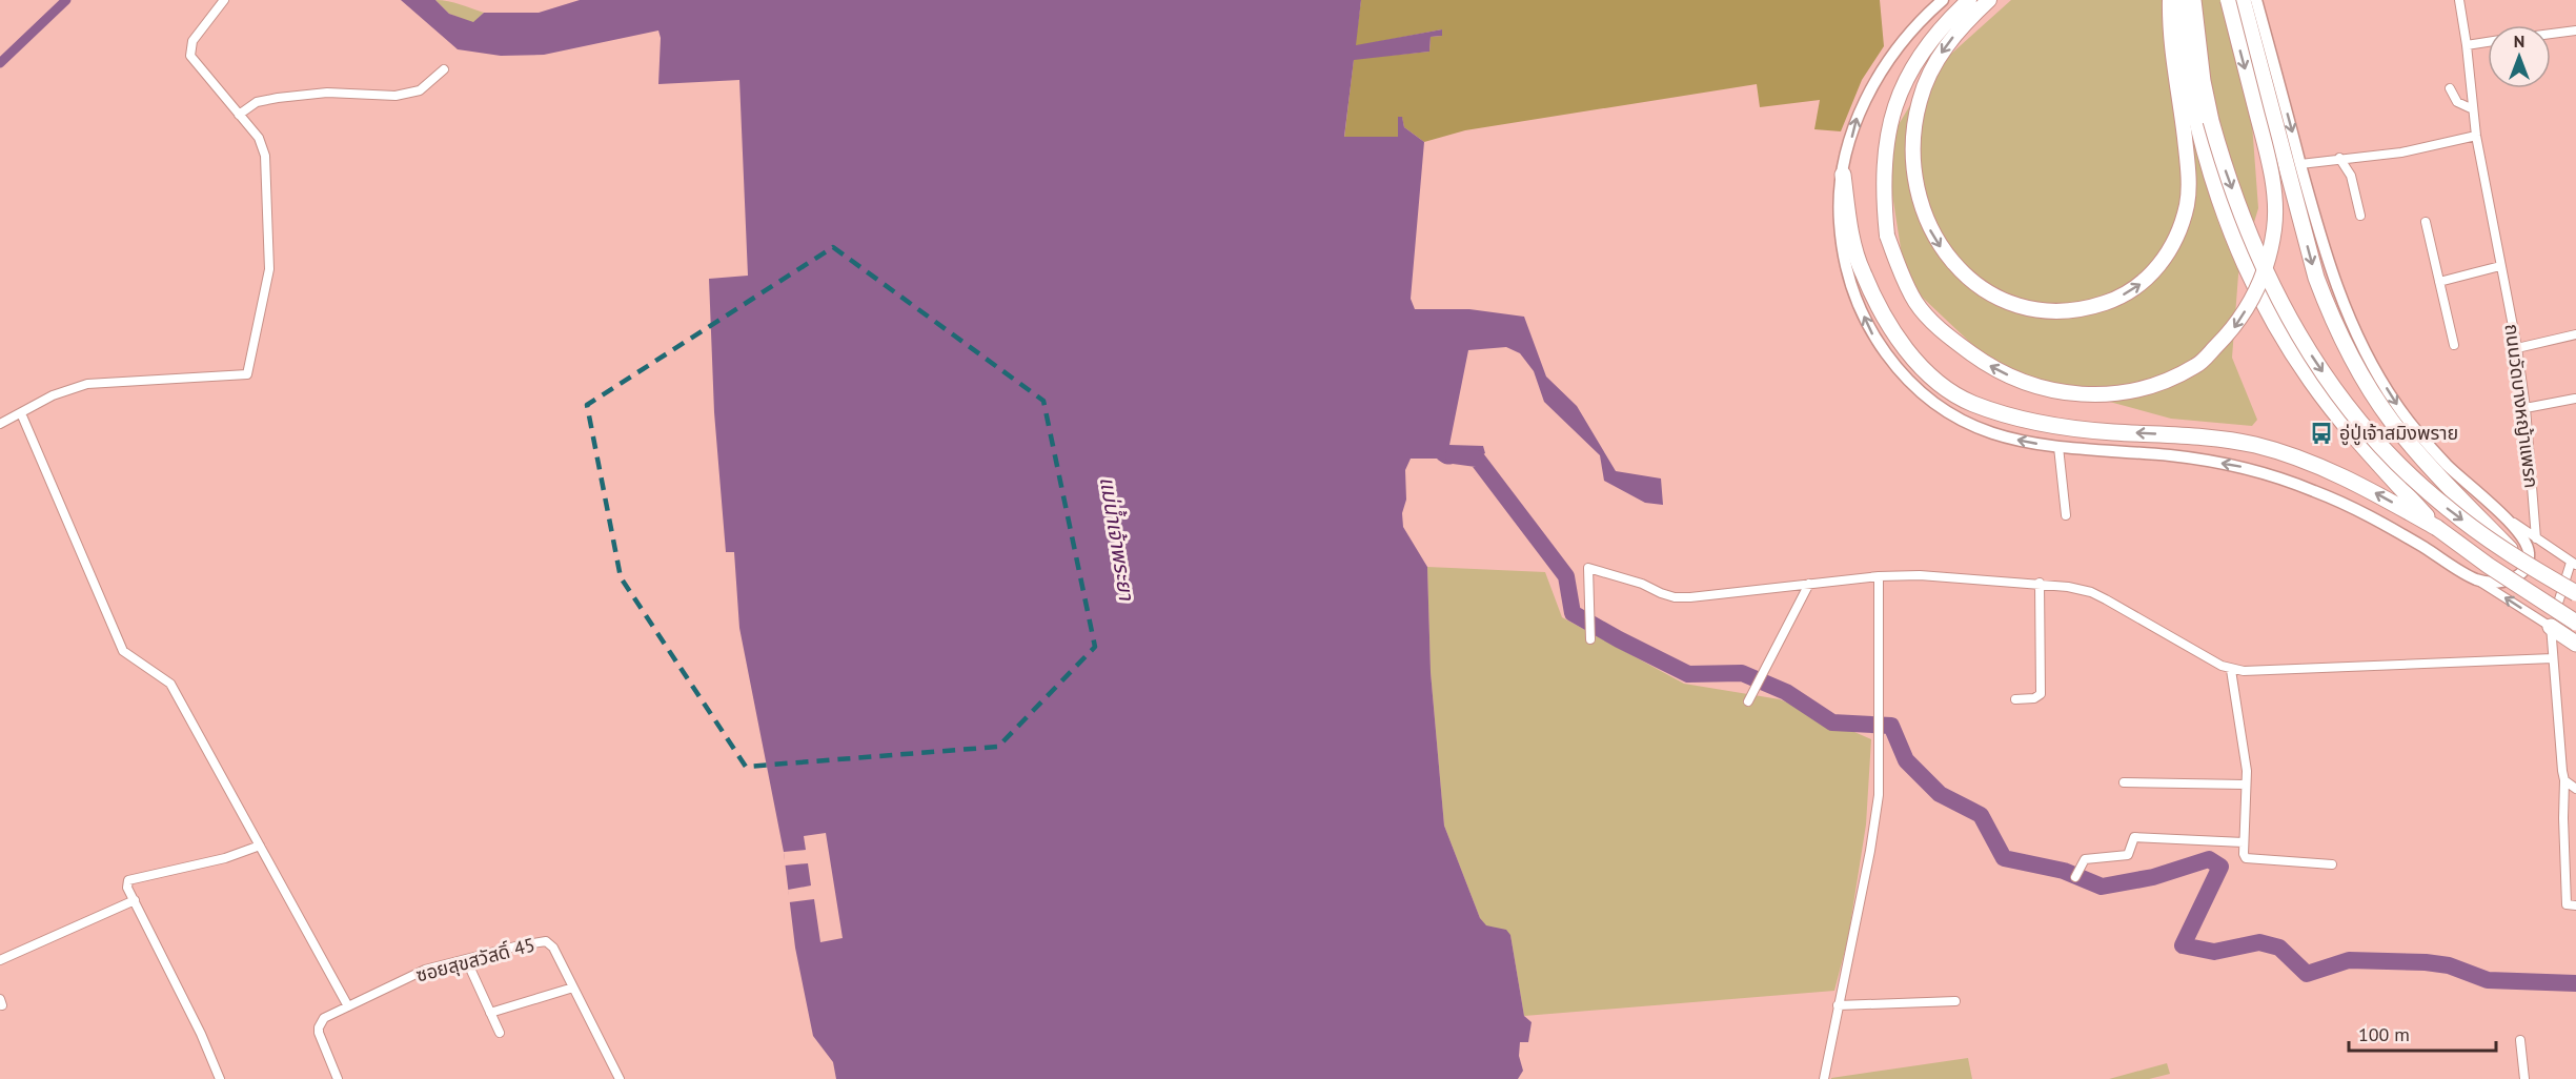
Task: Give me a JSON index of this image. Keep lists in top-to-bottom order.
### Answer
{
  "streets": {
    "street": ["ถนนวัดบางหญ้าแพรก", "ซอยสุขสวัสดิ์ 45"]
  },
  "water": ["แม่น้ำเจ้าพระยา"],
  "places": {
    "bus stop": ["อู่ปู่เจ้าสมิงพราย"]
  },
  "scale_bar": "100 m",
  "north": "top"
}
